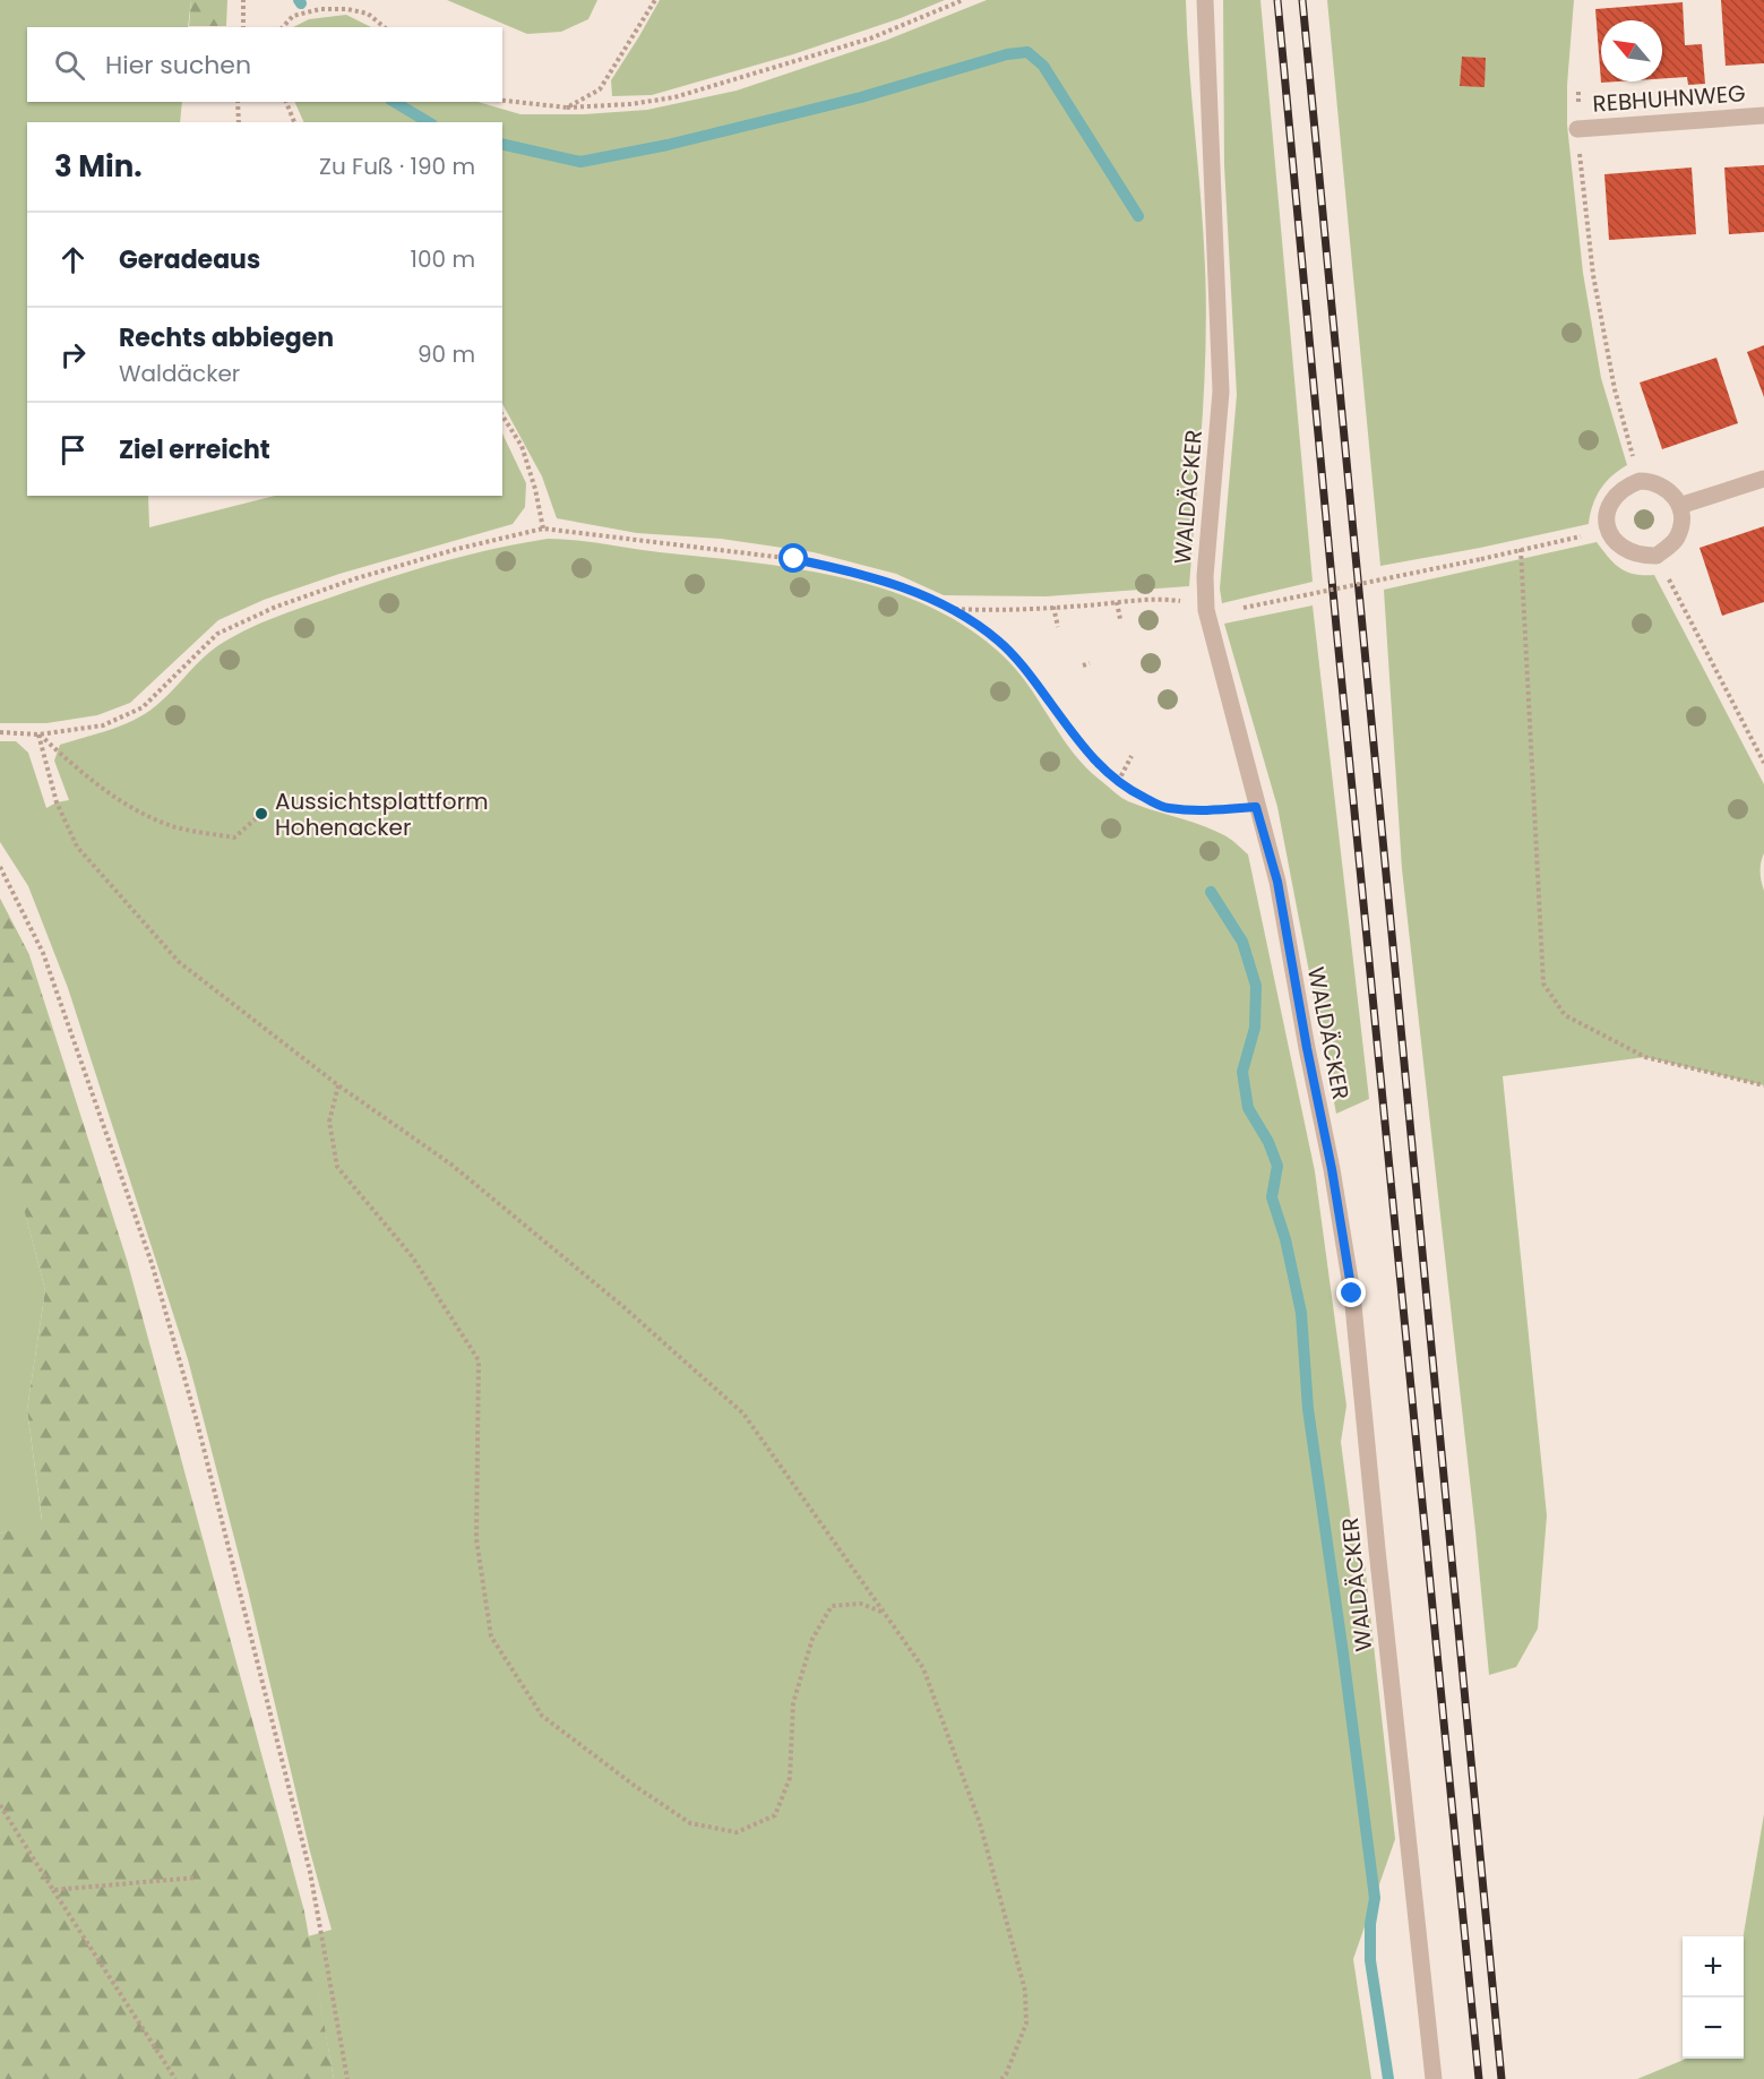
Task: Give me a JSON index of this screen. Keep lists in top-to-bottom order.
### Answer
{
  "streets": {
    "street": ["REBHUHNWEG", "WALDÄCKER"]
  },
  "places": ["Aussichtsplattform Hohenacker"],
  "north": "top left",
  "page": {
    "search": "Hier suchen",
    "heading": ["3 Min.", "Zu Fuß · 190 m"],
    "list": [
      ["Geradeaus", "100 m"],
      ["Rechts abbiegen", "Waldäcker", "90 m"],
      "Ziel erreicht"
    ],
    "map_buttons": ["+", "−"]
  }
}
